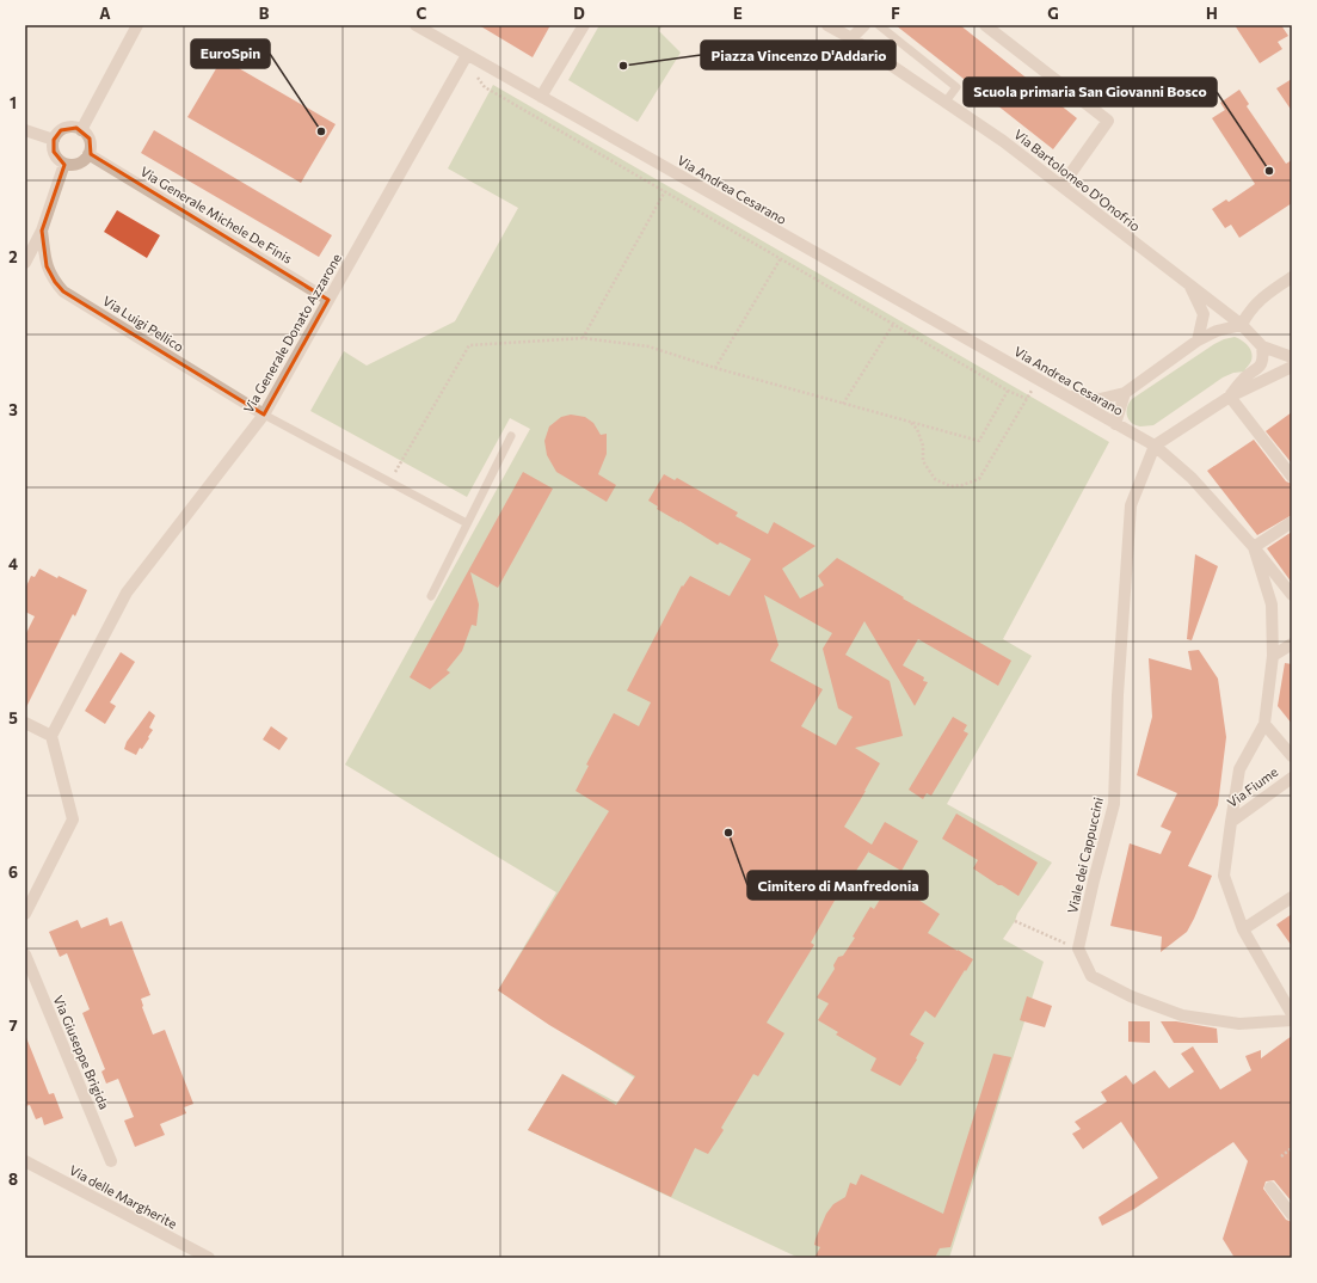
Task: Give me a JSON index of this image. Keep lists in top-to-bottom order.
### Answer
{
  "streets": {
    "street": [
      "Via Bartolomeo D'Onofrio",
      "Via Andrea Cesarano",
      "Via Generale Michele De Finis",
      "Via Luigi Pellico",
      "Via Generale Donato Azzarone",
      "Via Fiume",
      "Viale dei Cappuccini",
      "Via Giuseppe Brigida",
      "Via delle Margherite"
    ]
  },
  "crossings": [
    ["Via Andrea Cesarano", "Via Generale Donato Azzarone"],
    ["Via Andrea Cesarano", "Via Fiume"],
    ["Via Andrea Cesarano", "Viale dei Cappuccini"],
    ["Via Generale Michele De Finis", "Via Generale Donato Azzarone"],
    ["Via Luigi Pellico", "Via Generale Donato Azzarone"]
  ],
  "places": [
    "Piazza Vincenzo D'Addario",
    "EuroSpin",
    "Scuola primaria San Giovanni Bosco",
    "Cimitero di Manfredonia"
  ],
  "grid": {
    "columns": [
      "A",
      "B",
      "C",
      "D",
      "E",
      "F",
      "G",
      "H"
    ],
    "rows": [
      "1",
      "2",
      "3",
      "4",
      "5",
      "6",
      "7",
      "8"
    ]
  }
}
